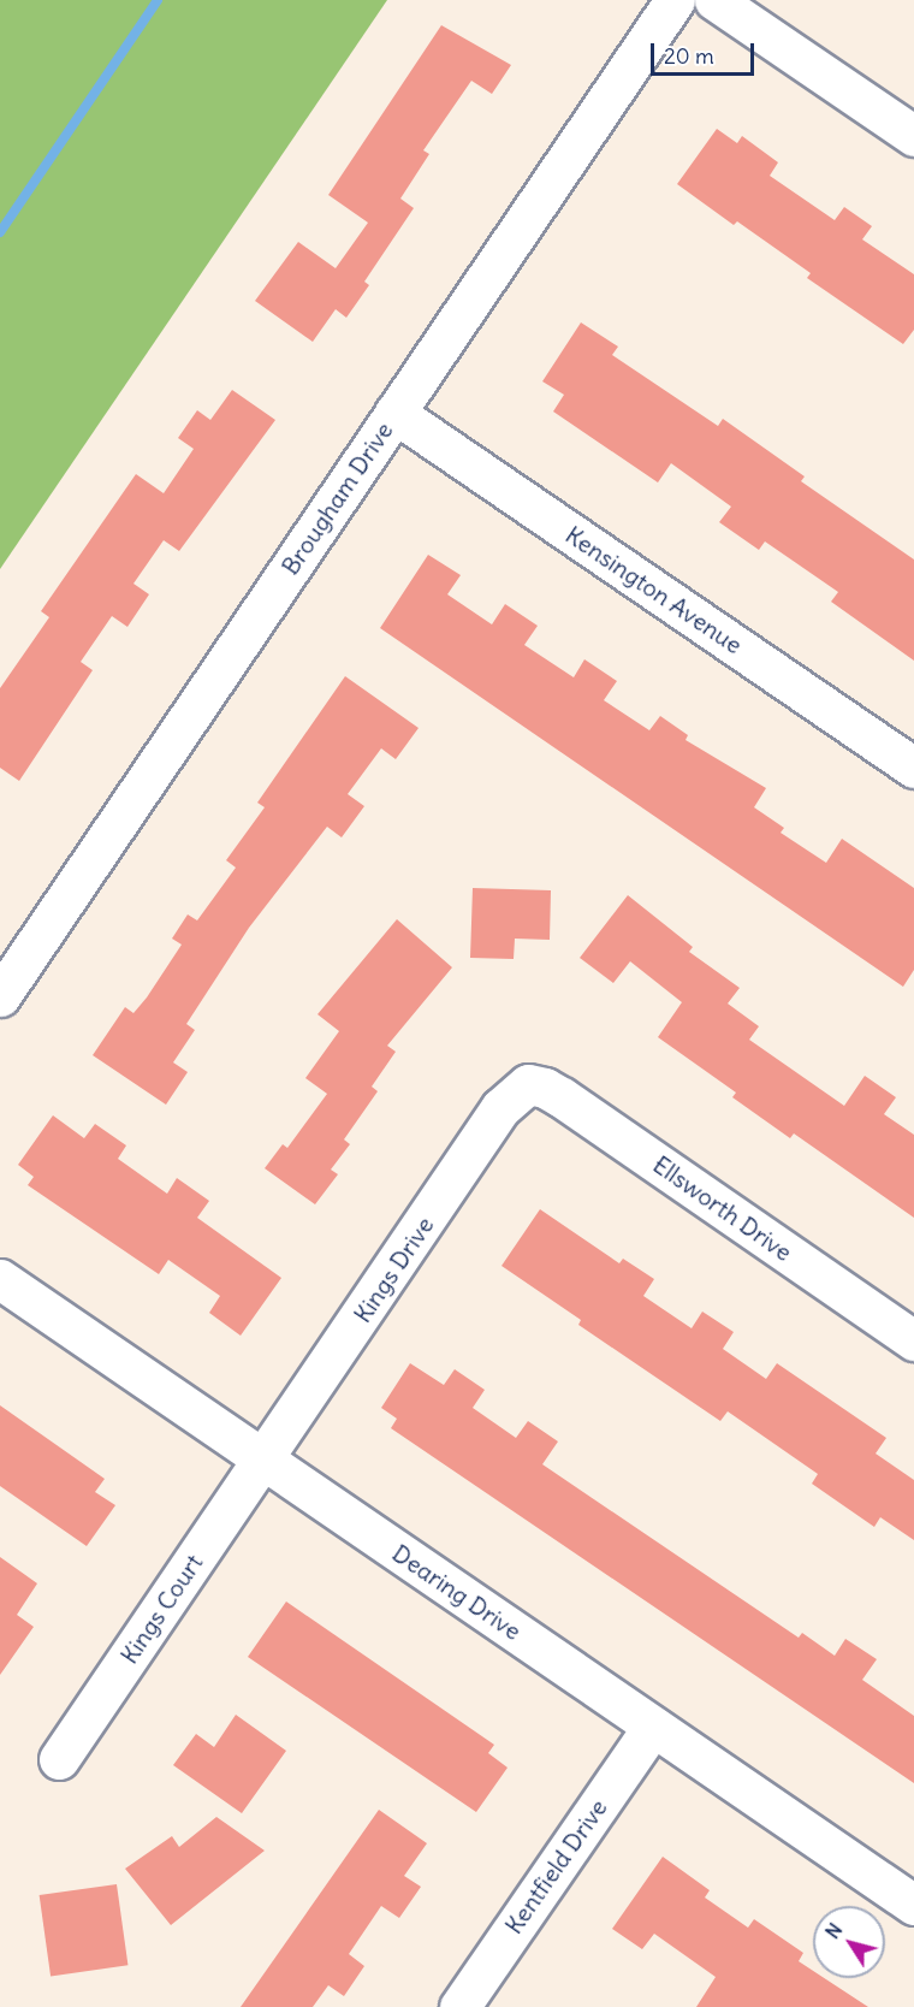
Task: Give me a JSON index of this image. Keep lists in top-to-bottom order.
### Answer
{
  "streets": {
    "street": [
      "Brougham Drive",
      "Kensington Avenue",
      "Ellsworth Drive",
      "Kings Drive",
      "Dearing Drive",
      "Kings Court",
      "Kentfield Drive"
    ]
  },
  "crossings": [
    ["Brougham Drive", "Kensington Avenue"],
    ["Ellsworth Drive", "Kings Drive"],
    ["Kings Drive", "Dearing Drive"],
    ["Kings Drive", "Kings Court"],
    ["Dearing Drive", "Kings Court"],
    ["Dearing Drive", "Kentfield Drive"]
  ],
  "scale_bar": "20 m",
  "north": "top left"
}
